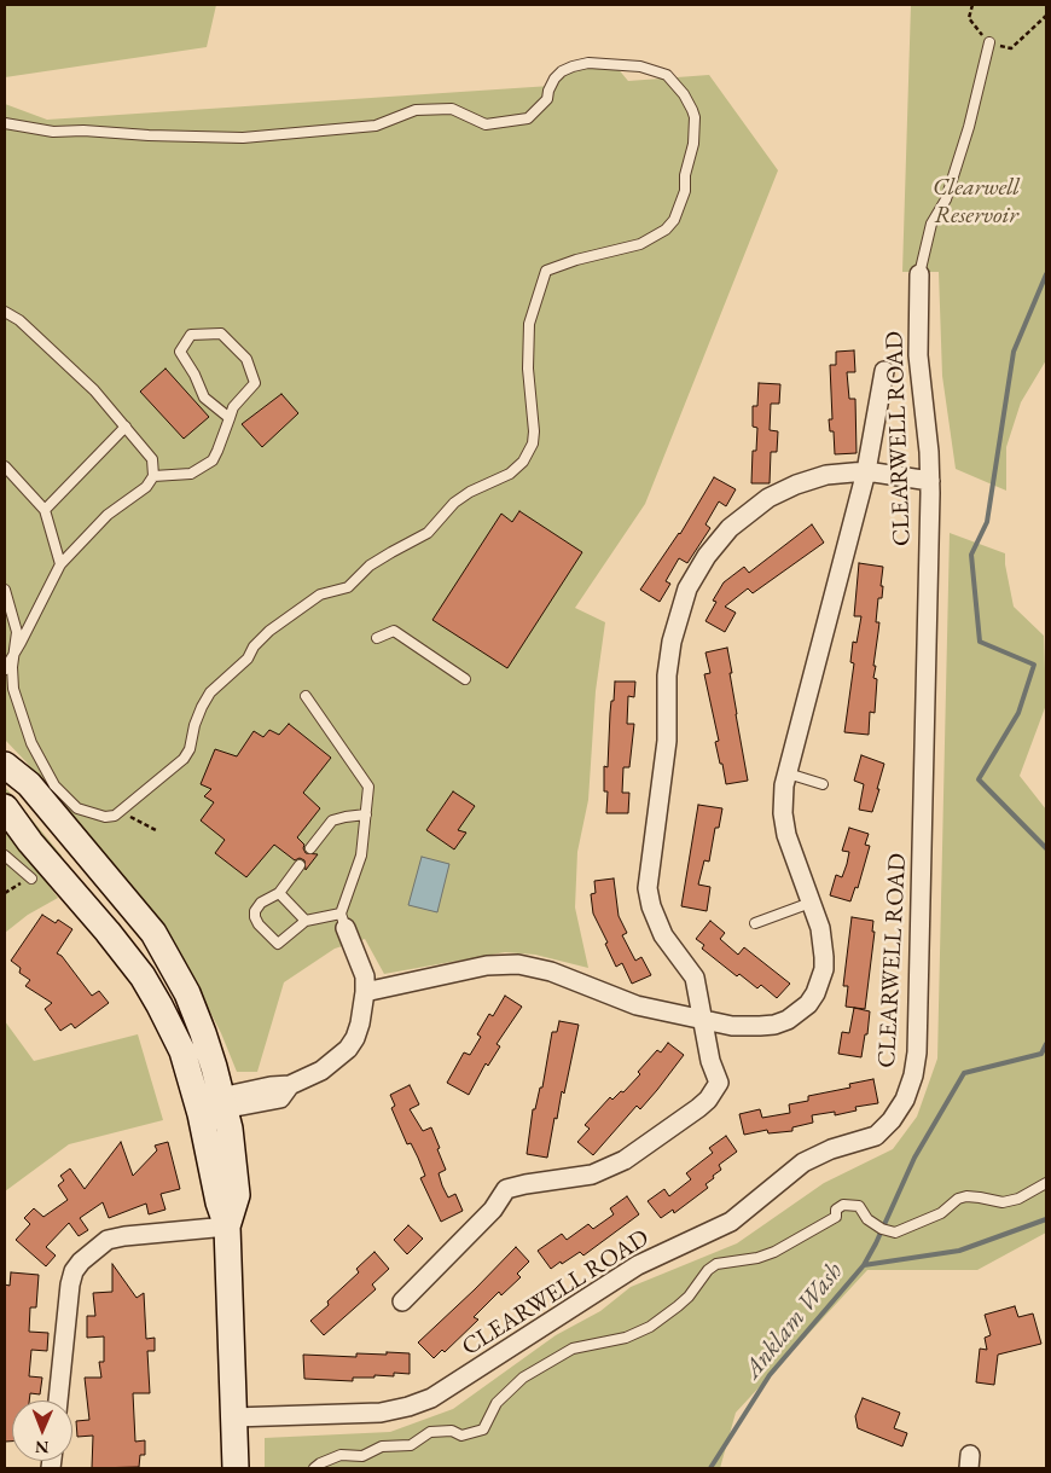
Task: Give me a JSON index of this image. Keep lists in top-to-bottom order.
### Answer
{
  "streets": {
    "street": ["CLEARWELL ROAD"]
  },
  "water": ["Anklam Wash"],
  "parks": ["Clearwell Reservoir"],
  "north": "bottom"
}
